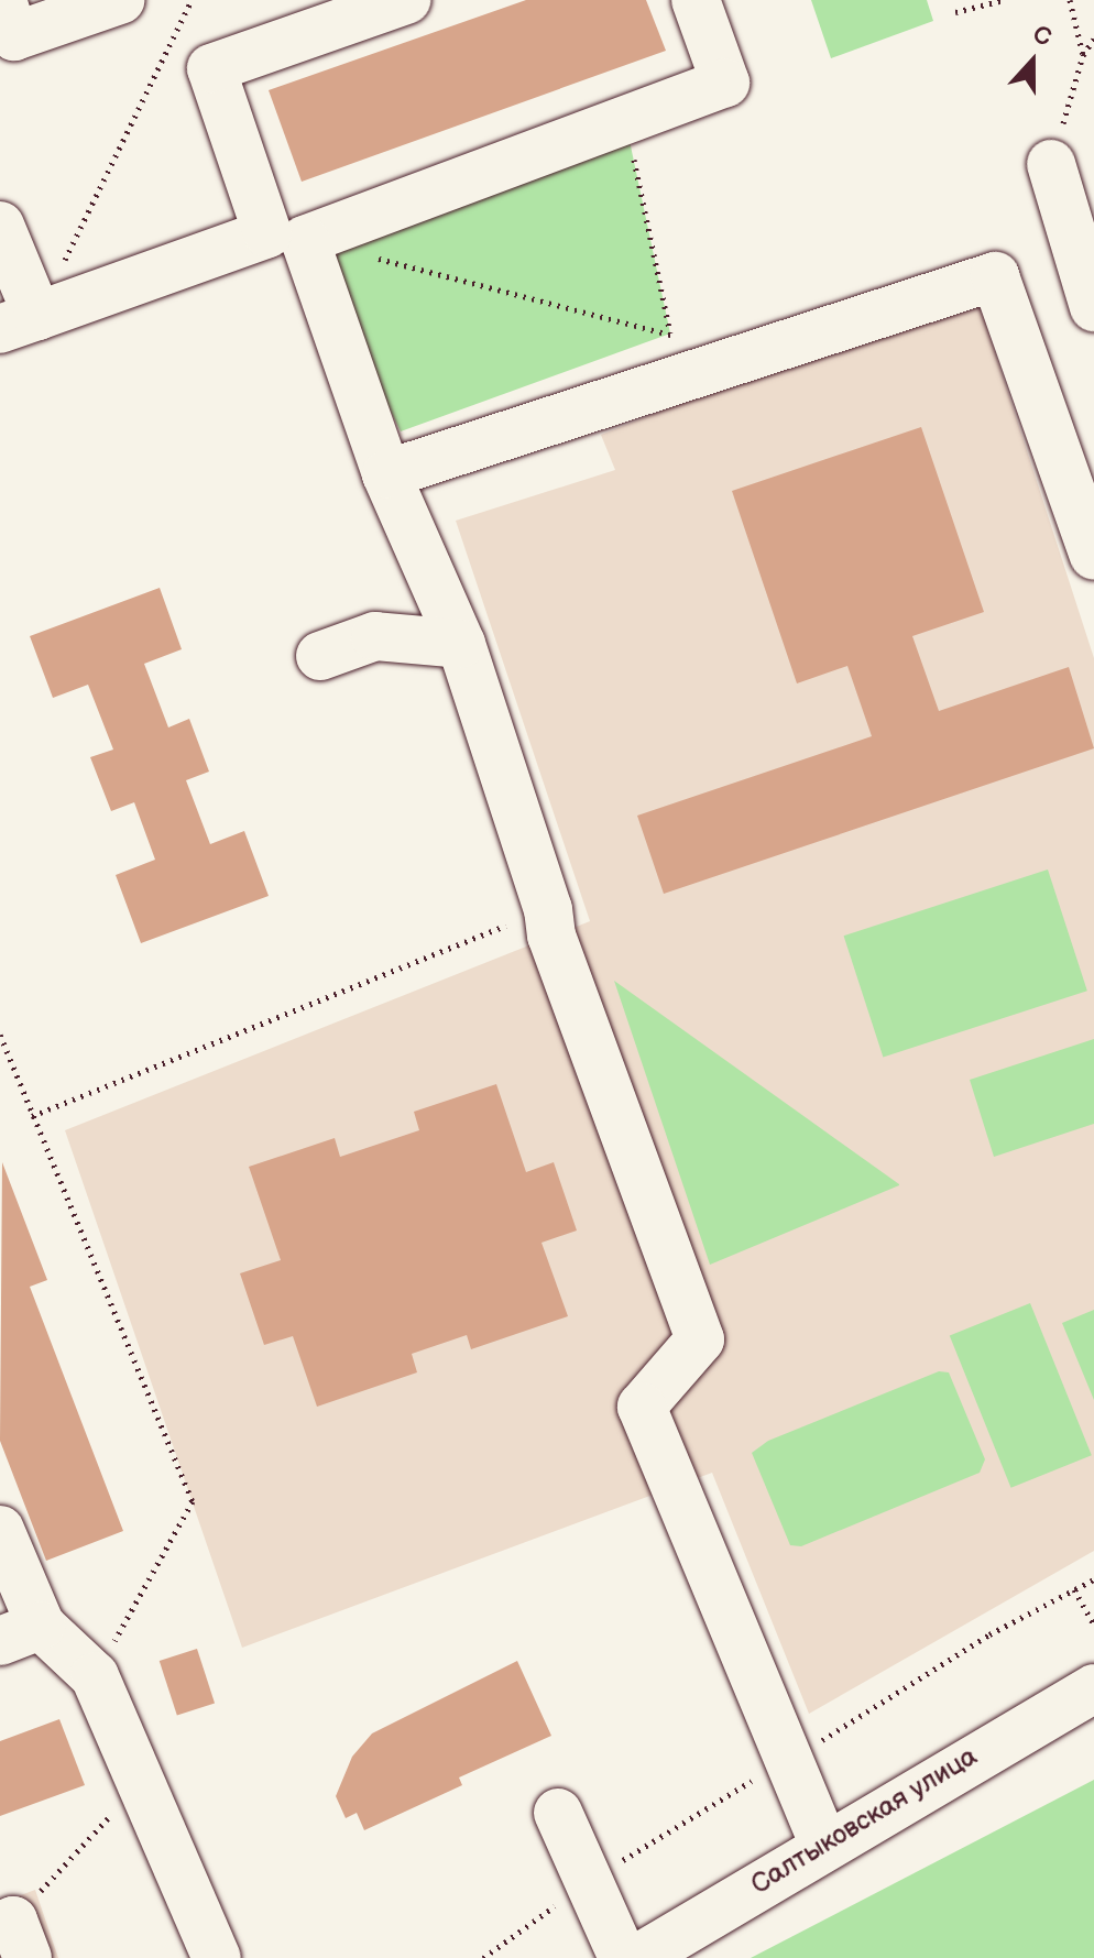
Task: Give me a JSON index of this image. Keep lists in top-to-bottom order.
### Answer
{
  "streets": {
    "street": ["Салтыковская улица"]
  },
  "north": "top"
}
